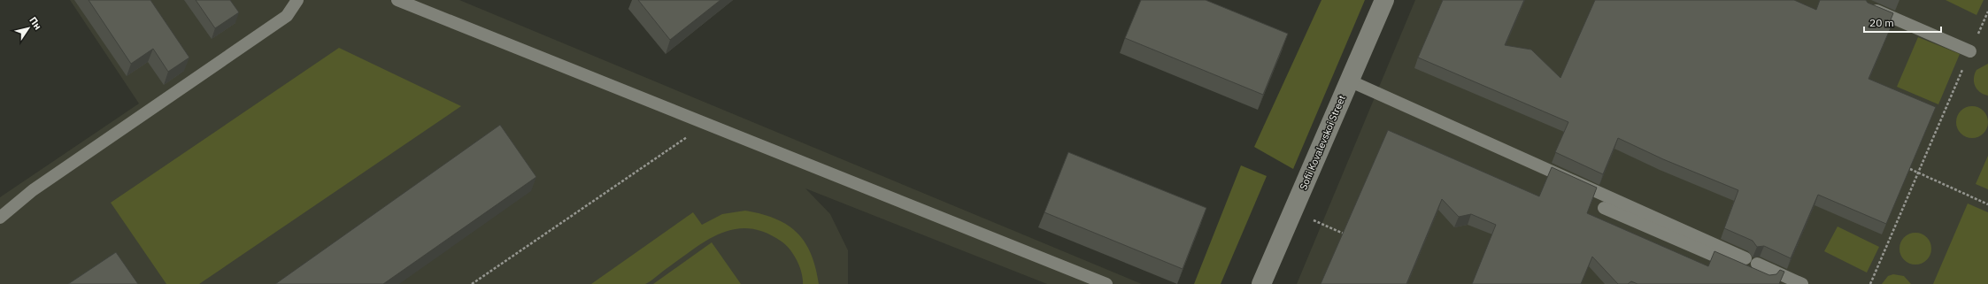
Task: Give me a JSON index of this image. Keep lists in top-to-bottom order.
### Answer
{
  "streets": {
    "street": ["Sofii Kovalevskoi Street"]
  },
  "scale_bar": "20 m",
  "north": "top right"
}
